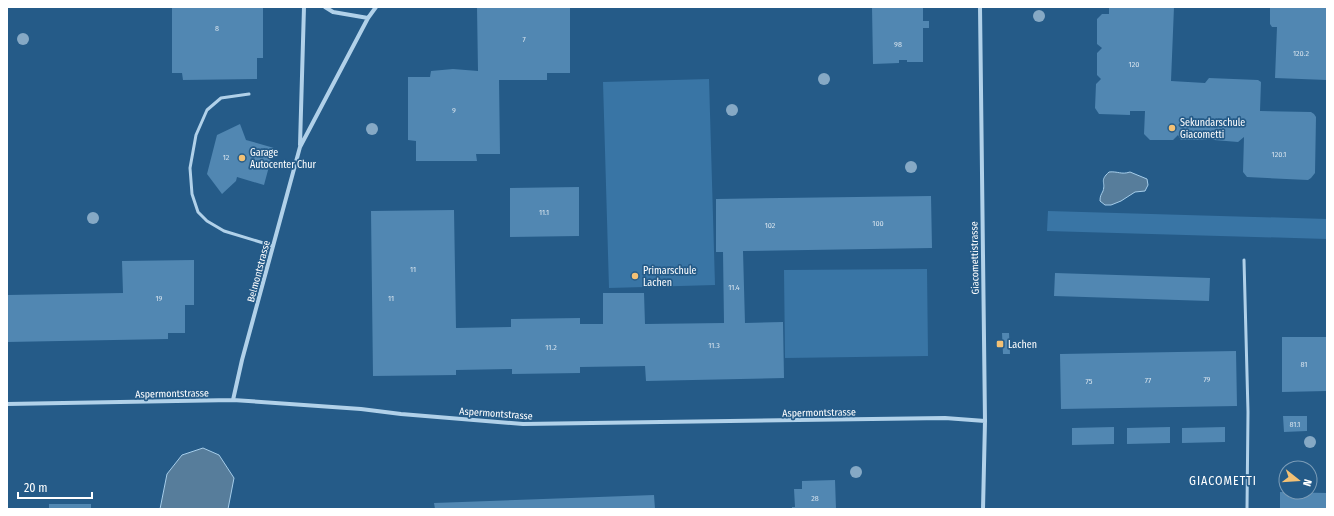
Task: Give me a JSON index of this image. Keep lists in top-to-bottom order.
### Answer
{
  "streets": {
    "street": ["Giacomettistrasse", "Belmontstrasse", "Aspermontstrasse"]
  },
  "crossings": [
    ["Giacomettistrasse", "Aspermontstrasse"],
    ["Belmontstrasse", "Aspermontstrasse"]
  ],
  "districts": ["GIACOMETTI"],
  "places": {
    "other": ["Sekundarschule Giacometti", "Garage Autocenter Chur", "Primarschule Lachen"],
    "transit": ["Lachen"]
  },
  "house_numbers": [
    "8",
    "7",
    "98",
    "120.2",
    "120",
    "9",
    "120.1",
    "12",
    "11.1",
    "100",
    "102",
    "11",
    "11.4",
    "19",
    "11",
    "11.3",
    "11.2",
    "81",
    "79",
    "77",
    "75",
    "81.1",
    "28"
  ],
  "scale_bar": "20 m",
  "north": "right"
}
